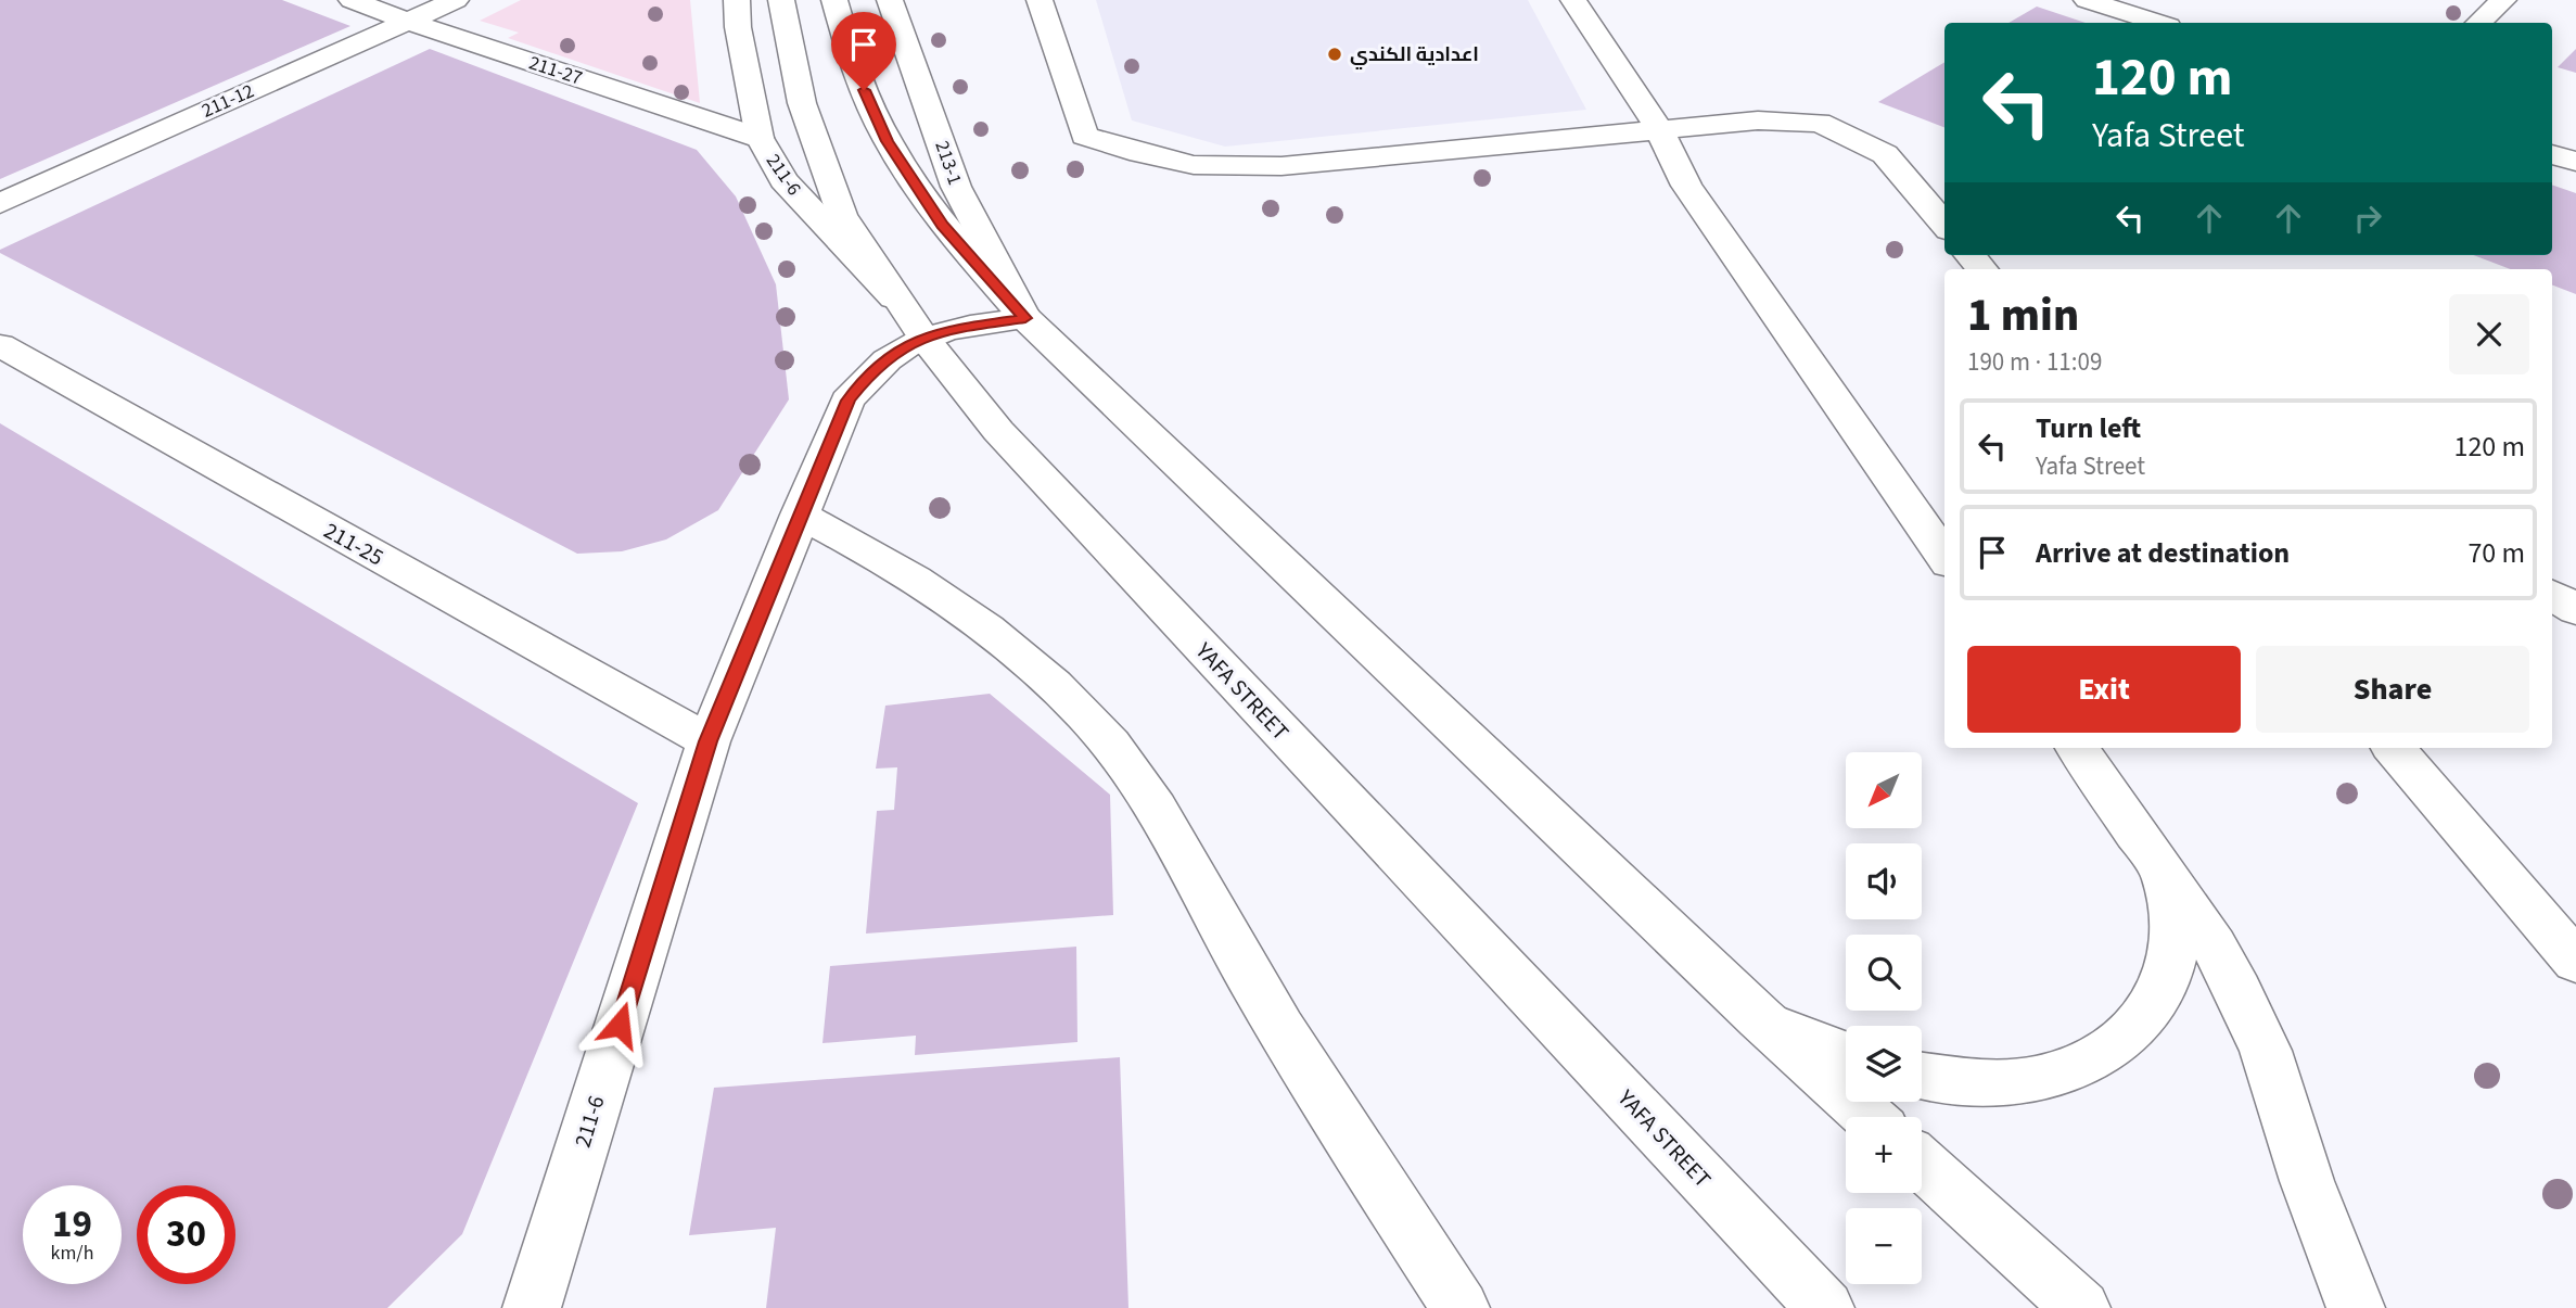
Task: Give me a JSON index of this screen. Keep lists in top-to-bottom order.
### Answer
{
  "streets": {
    "main road": [
      "211-27",
      "211-12",
      "213-1",
      "211-6",
      "211-25",
      "YAFA STREET"
    ]
  },
  "crossings": [
    ["211-27", "211-12"],
    ["211-27", "211-6"],
    ["213-1", "211-6"],
    ["211-6", "211-25"],
    ["211-6", "YAFA STREET"]
  ],
  "places": ["اعدادية الكندي"],
  "north": "bottom left",
  "page": {
    "turn": ["120 m", "Yafa Street"],
    "heading": ["1 min", "190 m · 11:09"],
    "list": [
      {
        "name": "Turn left",
        "note": "Yafa Street",
        "value": "120 m"
      },
      {
        "name": "Arrive at destination",
        "value": "70 m"
      }
    ],
    "buttons": ["Exit", "Share"],
    "map_buttons": ["+", "−"],
    "speed": "19 km/h",
    "limit": "30"
  }
}
